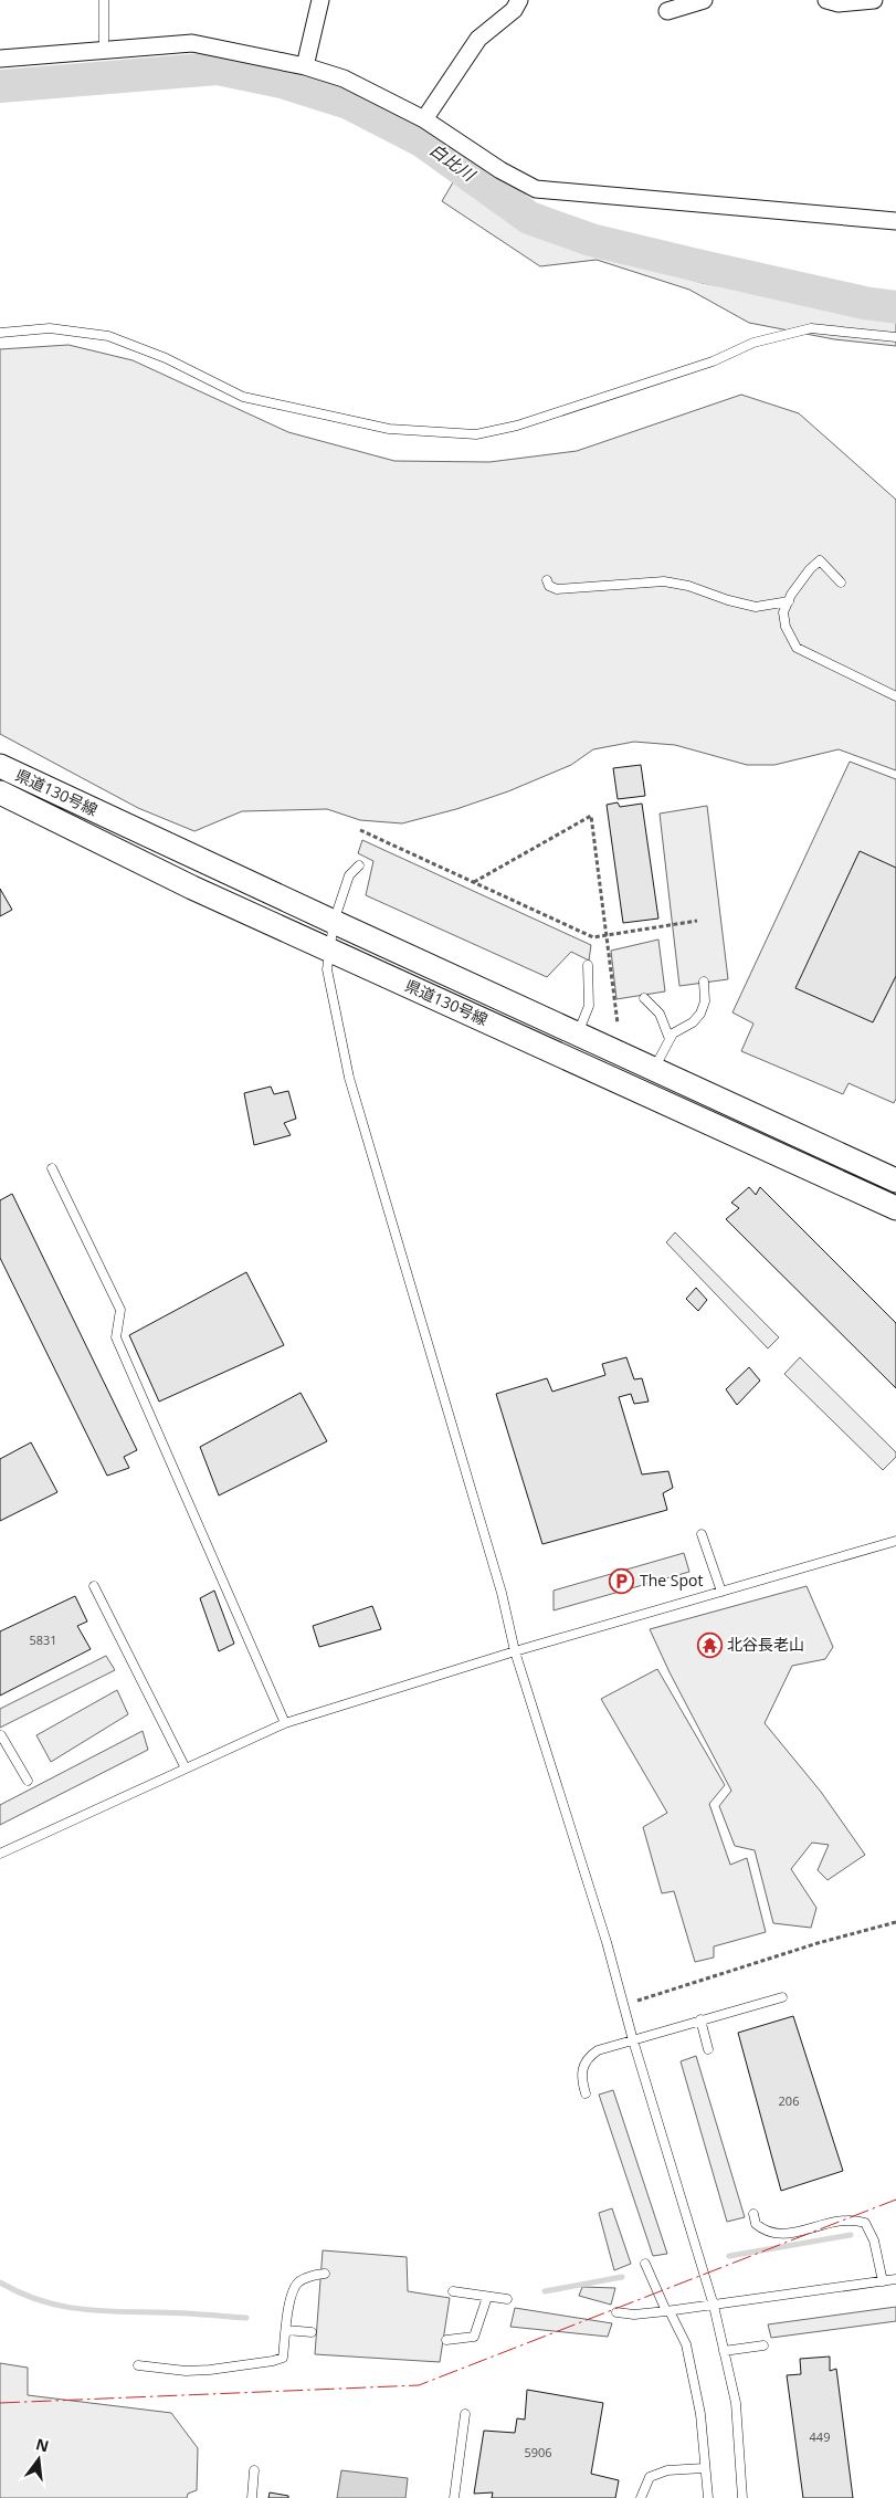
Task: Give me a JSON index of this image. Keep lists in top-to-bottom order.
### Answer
{
  "streets": {
    "main road": ["県道130号線"]
  },
  "water": ["白比川"],
  "places": {
    "parking": ["The Spot"],
    "temple": ["北谷長老山"]
  },
  "house_numbers": [
    "5831",
    "206",
    "449",
    "5906"
  ],
  "north": "top"
}
